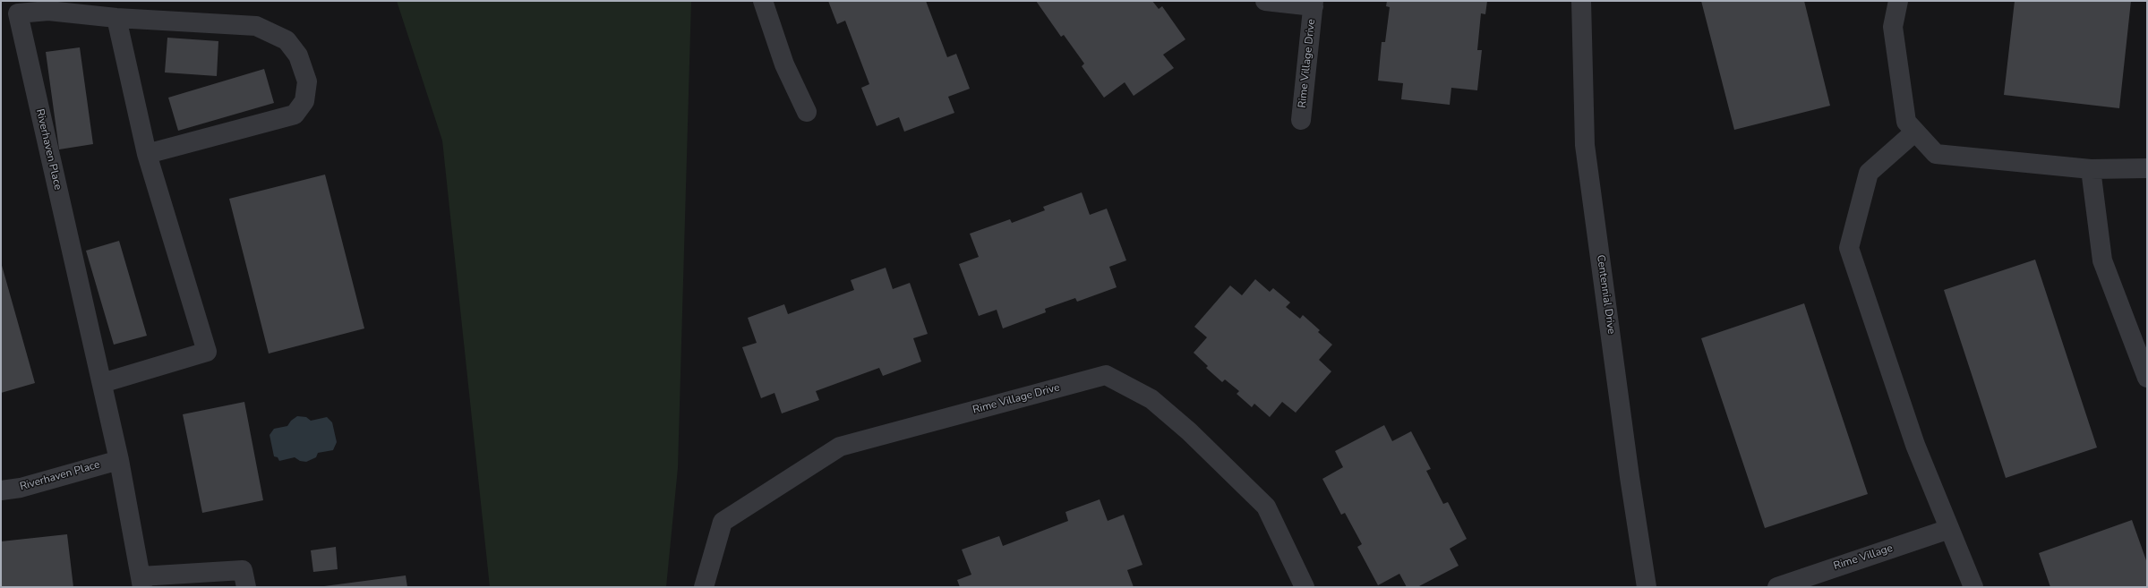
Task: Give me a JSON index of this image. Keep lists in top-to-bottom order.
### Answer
{
  "streets": {
    "street": [
      "Rime Village Drive",
      "Riverhaven Place",
      "Centennial Drive",
      "Rime Village"
    ]
  }
}
